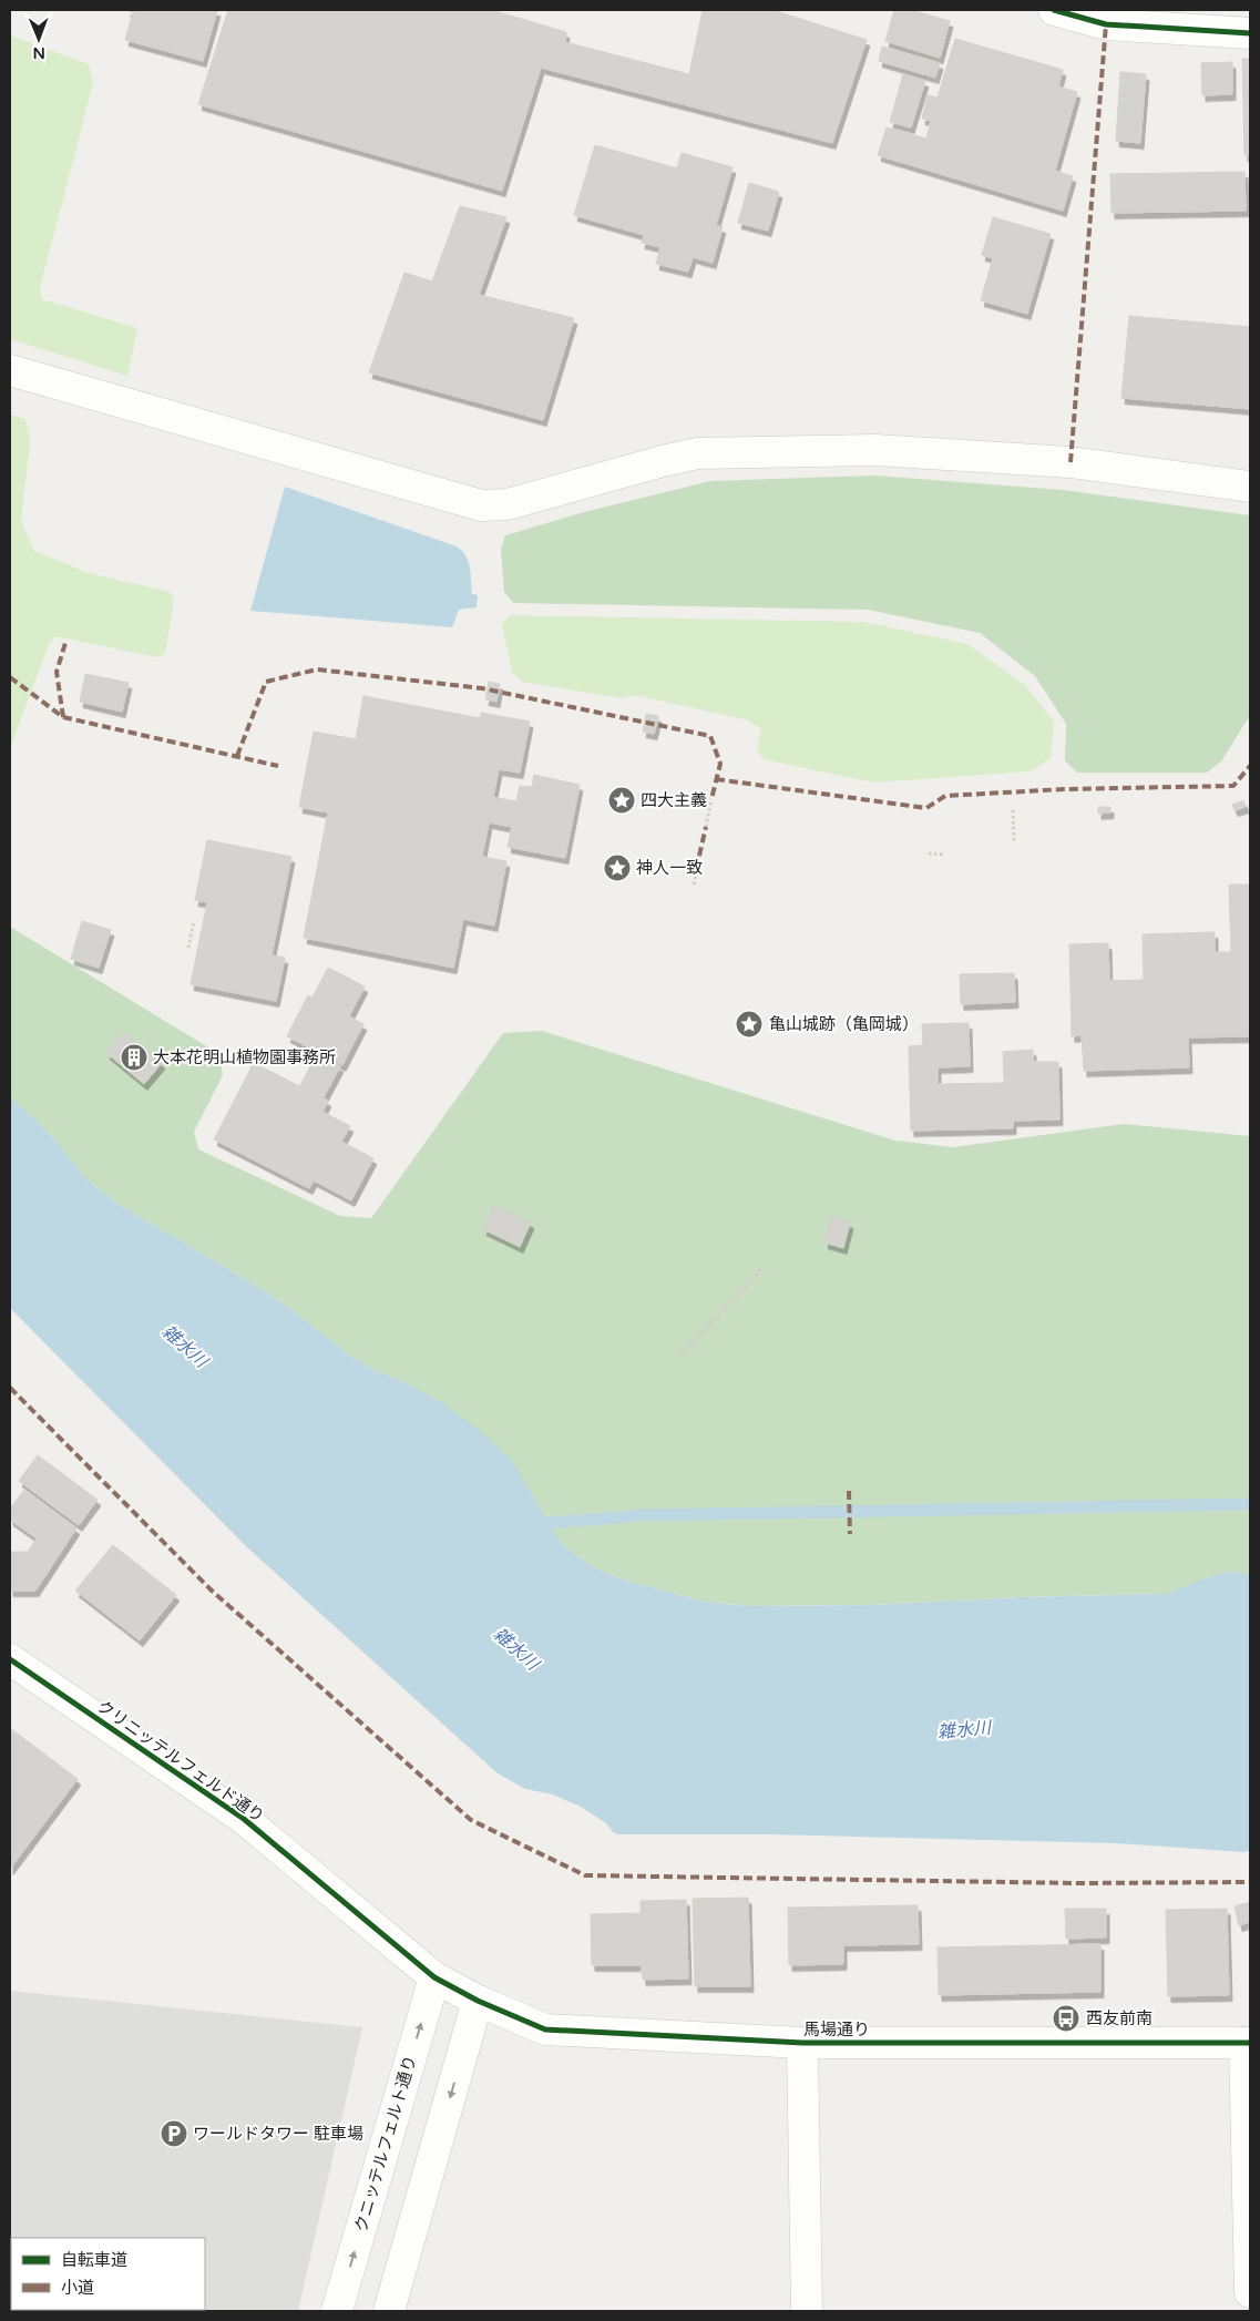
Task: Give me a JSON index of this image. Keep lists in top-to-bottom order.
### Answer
{
  "streets": {
    "street": ["クリニッテルフェルド通り", "馬場通り", "クニッテルフェルト通り"]
  },
  "crossings": [
    ["クリニッテルフェルド通り", "馬場通り"],
    ["クリニッテルフェルド通り", "クニッテルフェルト通り"],
    ["馬場通り", "クニッテルフェルト通り"]
  ],
  "water": ["雑水川"],
  "places": {
    "place": ["四大主義", "神人一致", "亀山城跡（亀岡城）"],
    "building": ["大本花明山植物園事務所"],
    "bus stop": ["西友前南"],
    "parking": ["ワールドタワー 駐車場"]
  },
  "legend": ["自転車道", "小道"],
  "north": "bottom"
}
